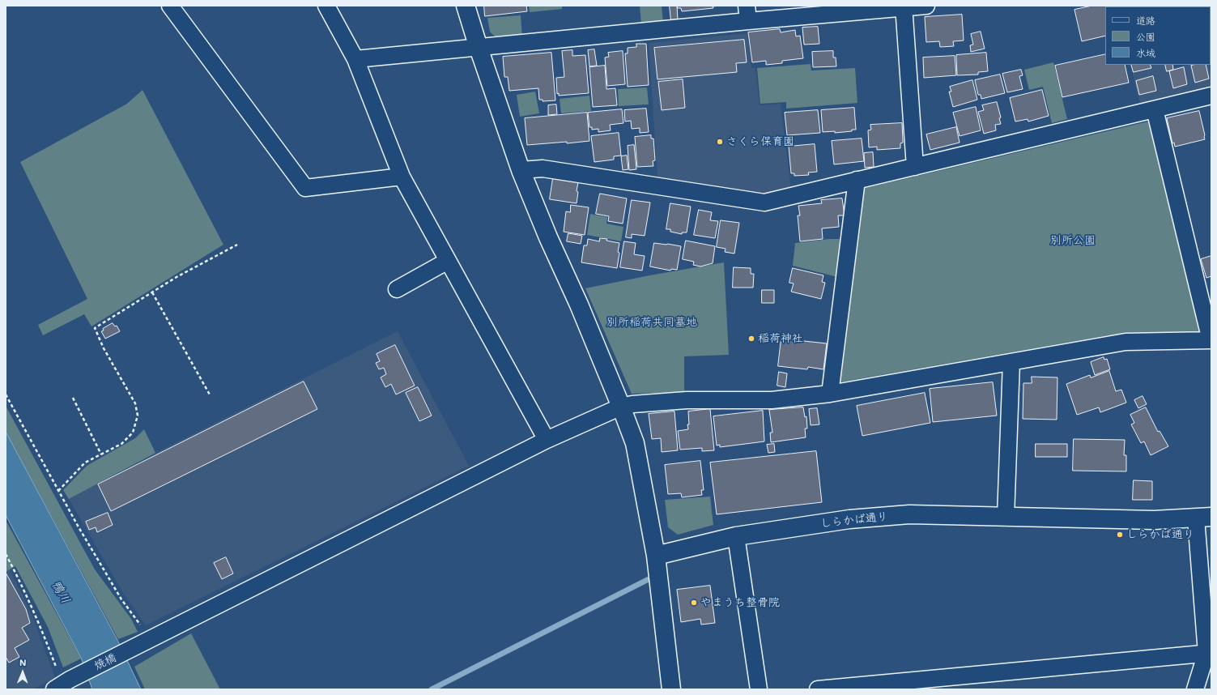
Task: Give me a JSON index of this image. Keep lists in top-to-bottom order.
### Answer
{
  "streets": {
    "street": ["しらかば通り", "焼橋"]
  },
  "water": ["鴨川"],
  "parks": ["別所公園", "別所稲荷共同墓地"],
  "places": [
    "さくら保育園",
    "稲荷神社",
    "しらかば通り",
    "やまうち整骨院"
  ],
  "legend": ["道路", "公園", "水域"],
  "north": "top"
}
